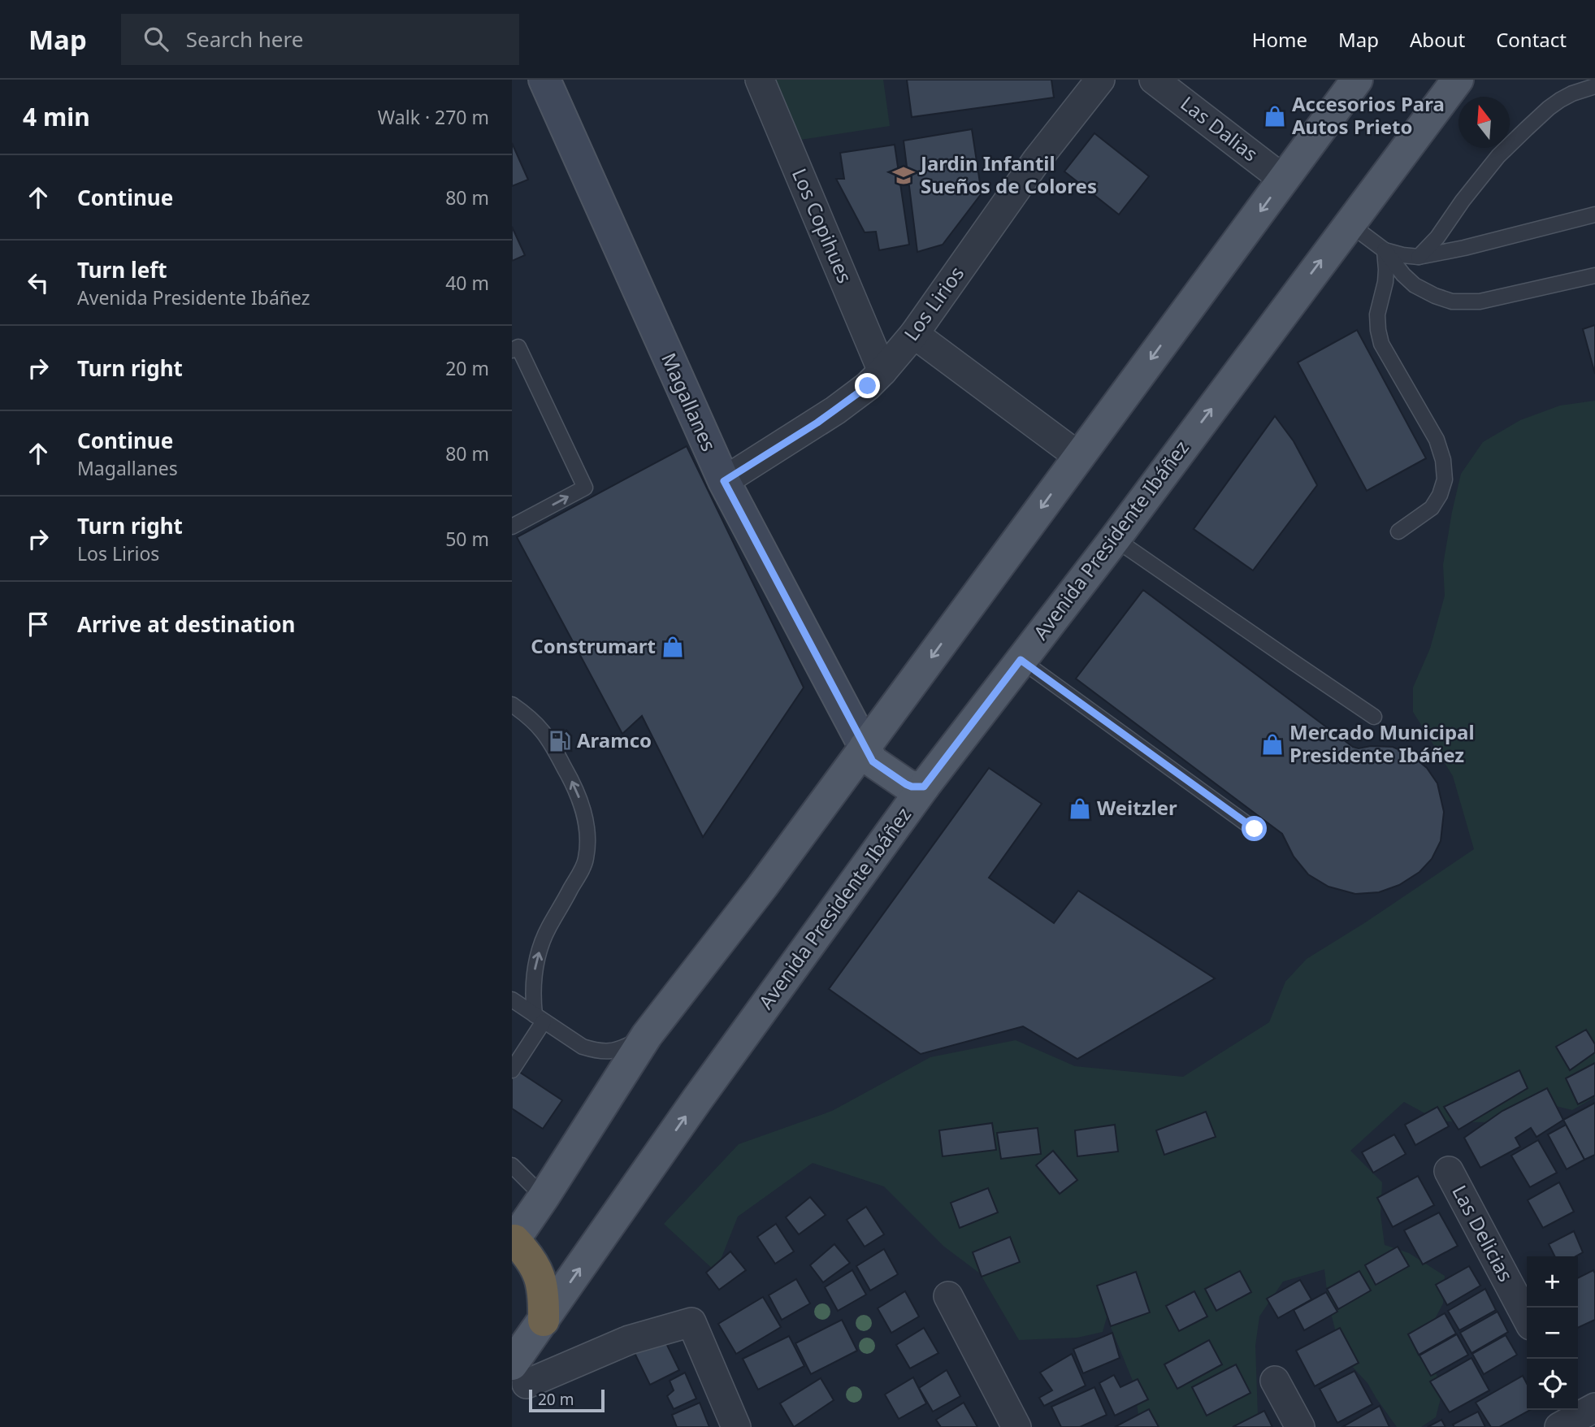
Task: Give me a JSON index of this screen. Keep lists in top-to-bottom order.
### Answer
{
  "streets": {
    "main road": ["Avenida Presidente Ibáñez"],
    "street": [
      "Las Dalias",
      "Los Copihues",
      "Los Lirios",
      "Magallanes",
      "Las Delicias"
    ]
  },
  "crossings": [
    ["Los Copihues", "Los Lirios"],
    ["Los Lirios", "Magallanes"]
  ],
  "places": {
    "shop": [
      "Accesorios Para Autos Prieto",
      "Construmart",
      "Mercado Municipal Presidente Ibáñez",
      "Weitzler"
    ],
    "school or university": ["Jardin Infantil Sueños de Colores"],
    "fuel station": ["Aramco"]
  },
  "scale_bar": "20 m",
  "north": "top",
  "page": {
    "header": "Map",
    "search": "Search here",
    "nav": [
      "Home",
      "Map",
      "About",
      "Contact"
    ],
    "heading": ["4 min", "Walk · 270 m"],
    "list": [
      ["Continue", "80 m"],
      ["Turn left", "Avenida Presidente Ibáñez", "40 m"],
      ["Turn right", "20 m"],
      ["Continue", "Magallanes", "80 m"],
      ["Turn right", "Los Lirios", "50 m"],
      "Arrive at destination"
    ],
    "map_buttons": ["+", "−"],
    "scale": "20 m"
  }
}
